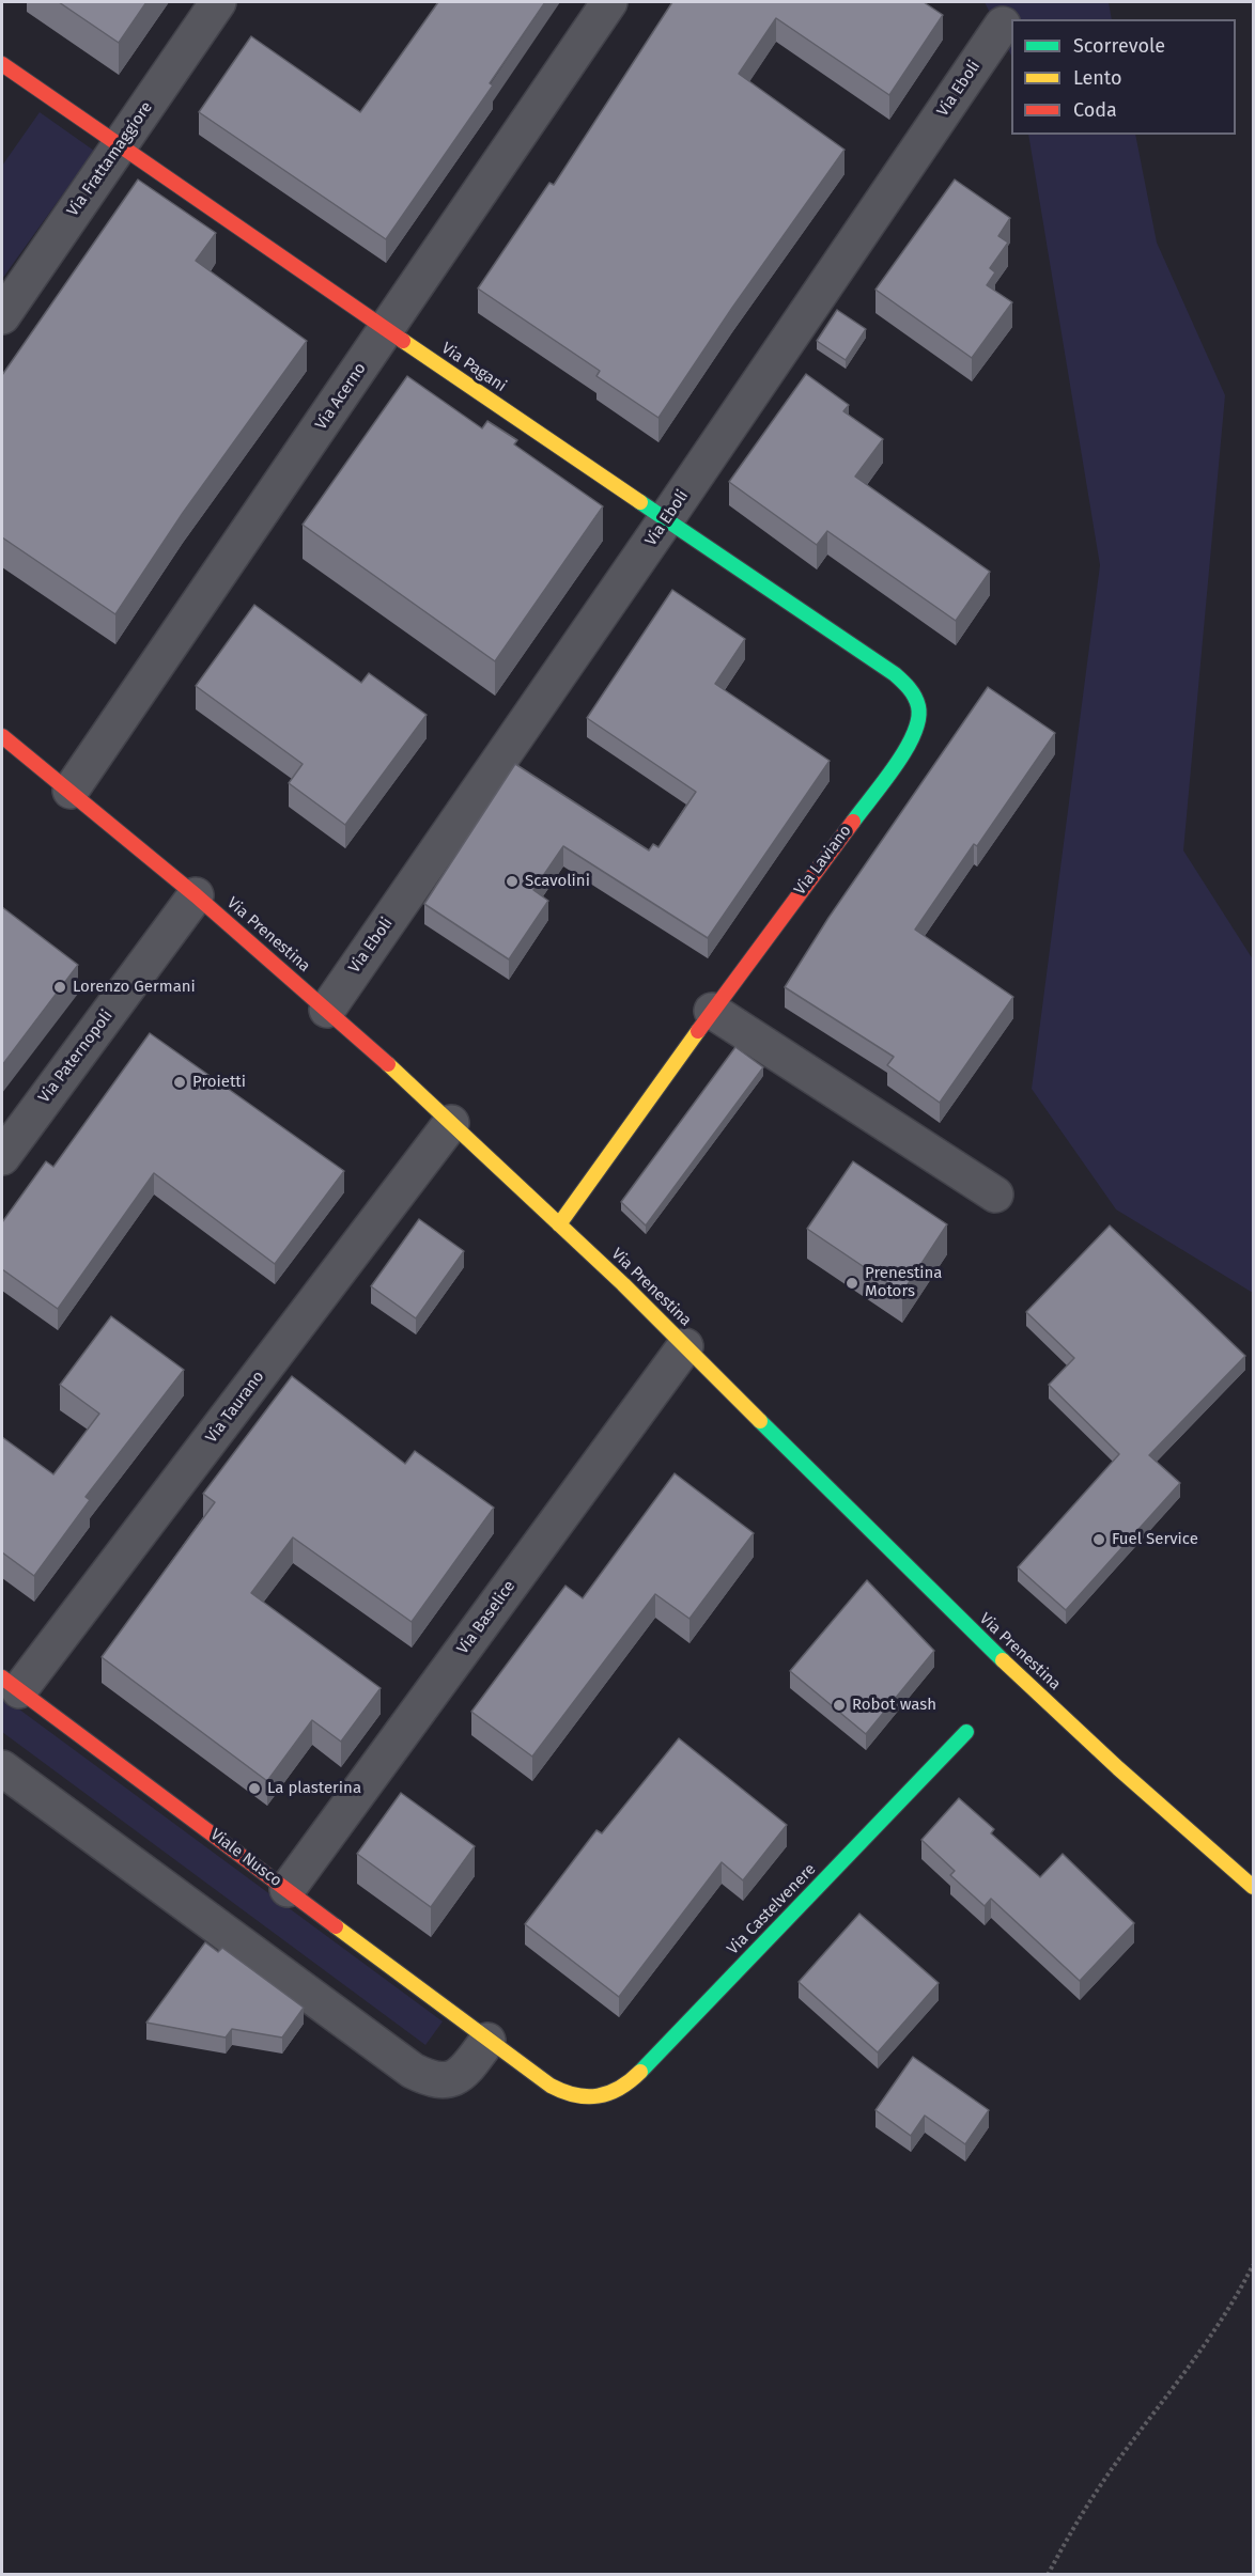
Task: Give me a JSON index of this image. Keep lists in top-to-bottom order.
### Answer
{
  "streets": {
    "street": [
      "Via Eboli",
      "Via Frattamaggiore",
      "Via Pagani",
      "Via Acerno",
      "Via Laviano",
      "Via Prenestina",
      "Via Paternopoli",
      "Via Taurano",
      "Via Baselice",
      "Viale Nusco",
      "Via Castelvenere"
    ]
  },
  "crossings": [
    ["Via Eboli", "Via Pagani"],
    ["Via Eboli", "Via Prenestina"],
    ["Via Frattamaggiore", "Via Pagani"],
    ["Via Pagani", "Via Acerno"],
    ["Via Pagani", "Via Laviano"],
    ["Via Acerno", "Via Prenestina"],
    ["Via Laviano", "Via Prenestina"],
    ["Via Prenestina", "Via Paternopoli"],
    ["Via Prenestina", "Via Taurano"],
    ["Via Prenestina", "Via Baselice"],
    ["Via Taurano", "Viale Nusco"],
    ["Via Baselice", "Viale Nusco"],
    ["Viale Nusco", "Via Castelvenere"]
  ],
  "places": [
    "Scavolini",
    "Lorenzo Germani",
    "Proietti",
    "Prenestina Motors",
    "Fuel Service",
    "Robot wash",
    "La plasterina"
  ],
  "legend": ["Scorrevole", "Lento", "Coda"]
}
